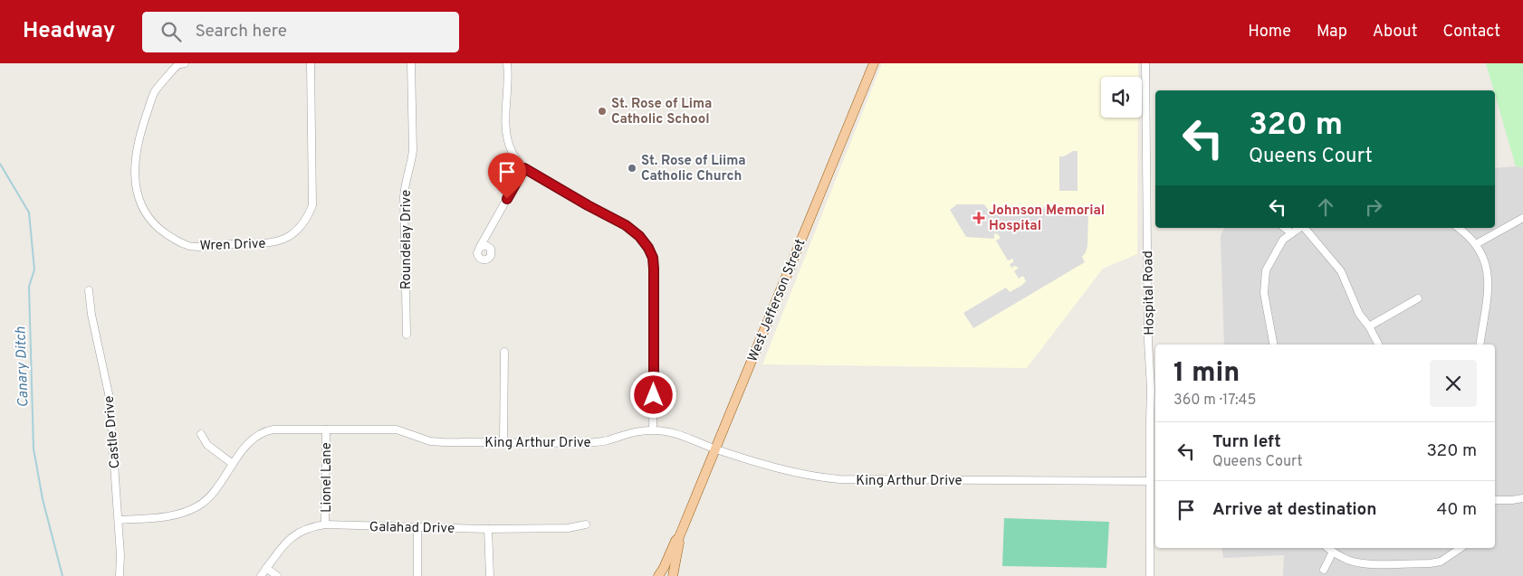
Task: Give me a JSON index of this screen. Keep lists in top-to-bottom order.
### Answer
{
  "streets": {
    "main road": ["West Jefferson Street"],
    "street": [
      "Roundelay Drive",
      "Wren Drive",
      "Hospital Road",
      "Castle Drive",
      "King Arthur Drive",
      "Lionel Lane",
      "Galahad Drive"
    ]
  },
  "crossings": [
    ["Hospital Road", "King Arthur Drive"],
    ["West Jefferson Street", "King Arthur Drive"],
    ["Castle Drive", "King Arthur Drive"],
    ["King Arthur Drive", "Lionel Lane"],
    ["Lionel Lane", "Galahad Drive"]
  ],
  "water": ["Canary Ditch"],
  "places": {
    "other": ["St. Rose of Lima Catholic School", "St. Rose of Liima Catholic Church"],
    "health": ["Johnson Memorial Hospital"]
  },
  "page": {
    "header": "Headway",
    "search": "Search here",
    "nav": [
      "Home",
      "Map",
      "About",
      "Contact"
    ],
    "turn": ["320 m", "Queens Court"],
    "heading": ["1 min", "360 m · 17:45"],
    "list": [
      {
        "name": "Turn left",
        "note": "Queens Court",
        "value": "320 m"
      },
      {
        "name": "Arrive at destination",
        "value": "40 m"
      }
    ]
  }
}
